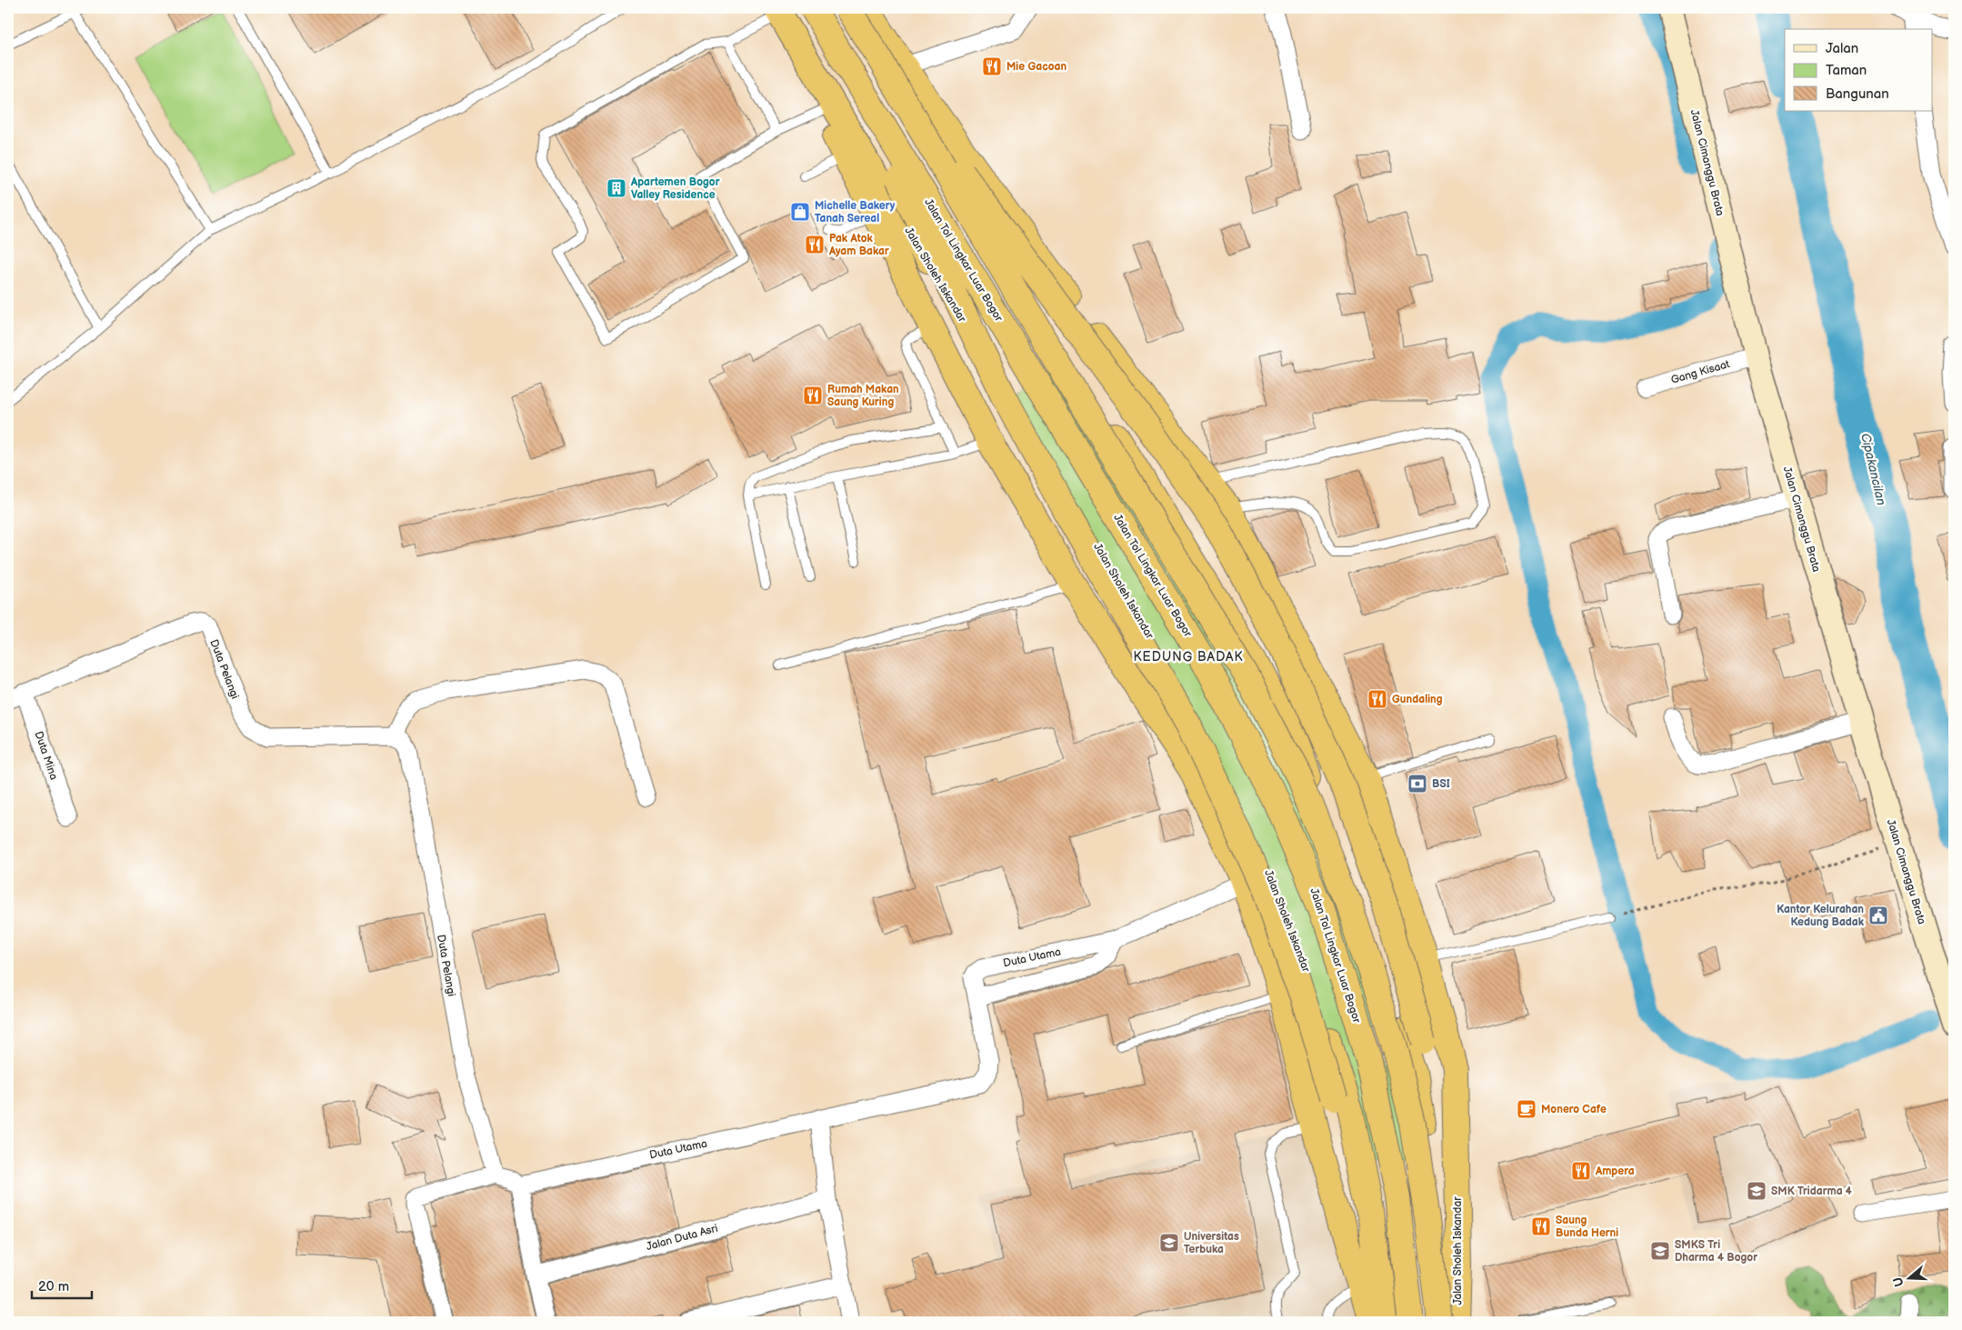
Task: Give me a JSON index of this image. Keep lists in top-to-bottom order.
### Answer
{
  "streets": {
    "highway": ["Jalan Tol Lingkar Luar Bogor", "Jalan Sholeh Iskandar"],
    "street": [
      "Jalan Cimanggu Brata",
      "Gang Kisaat",
      "Duta Pelangi",
      "Duta Mina",
      "Duta Utama",
      "Jalan Duta Asri"
    ]
  },
  "crossings": [
    ["Jalan Cimanggu Brata", "Gang Kisaat"],
    ["Jalan Sholeh Iskandar", "Duta Utama"],
    ["Duta Pelangi", "Duta Mina"]
  ],
  "districts": ["KEDUNG BADAK"],
  "water": ["Cipakancilan"],
  "places": {
    "restaurant": [
      "Mie Gacoan",
      "Pak Atok Ayam Bakar",
      "Rumah Makan Saung Kuring",
      "Gundaling",
      "Ampera",
      "Saung Bunda Herni"
    ],
    "building": ["Apartemen Bogor Valley Residence"],
    "shop": ["Michelle Bakery Tanah Sereal"],
    "bank": ["BSI"],
    "public building": ["Kantor Kelurahan Kedung Badak"],
    "cafe": ["Monero Cafe"],
    "school or university": ["SMK Tridarma 4", "Universitas Terbuka", "SMKS Tri Dharma 4 Bogor"]
  },
  "legend": ["Jalan", "Taman", "Bangunan"],
  "scale_bar": "20 m",
  "north": "left"
}
